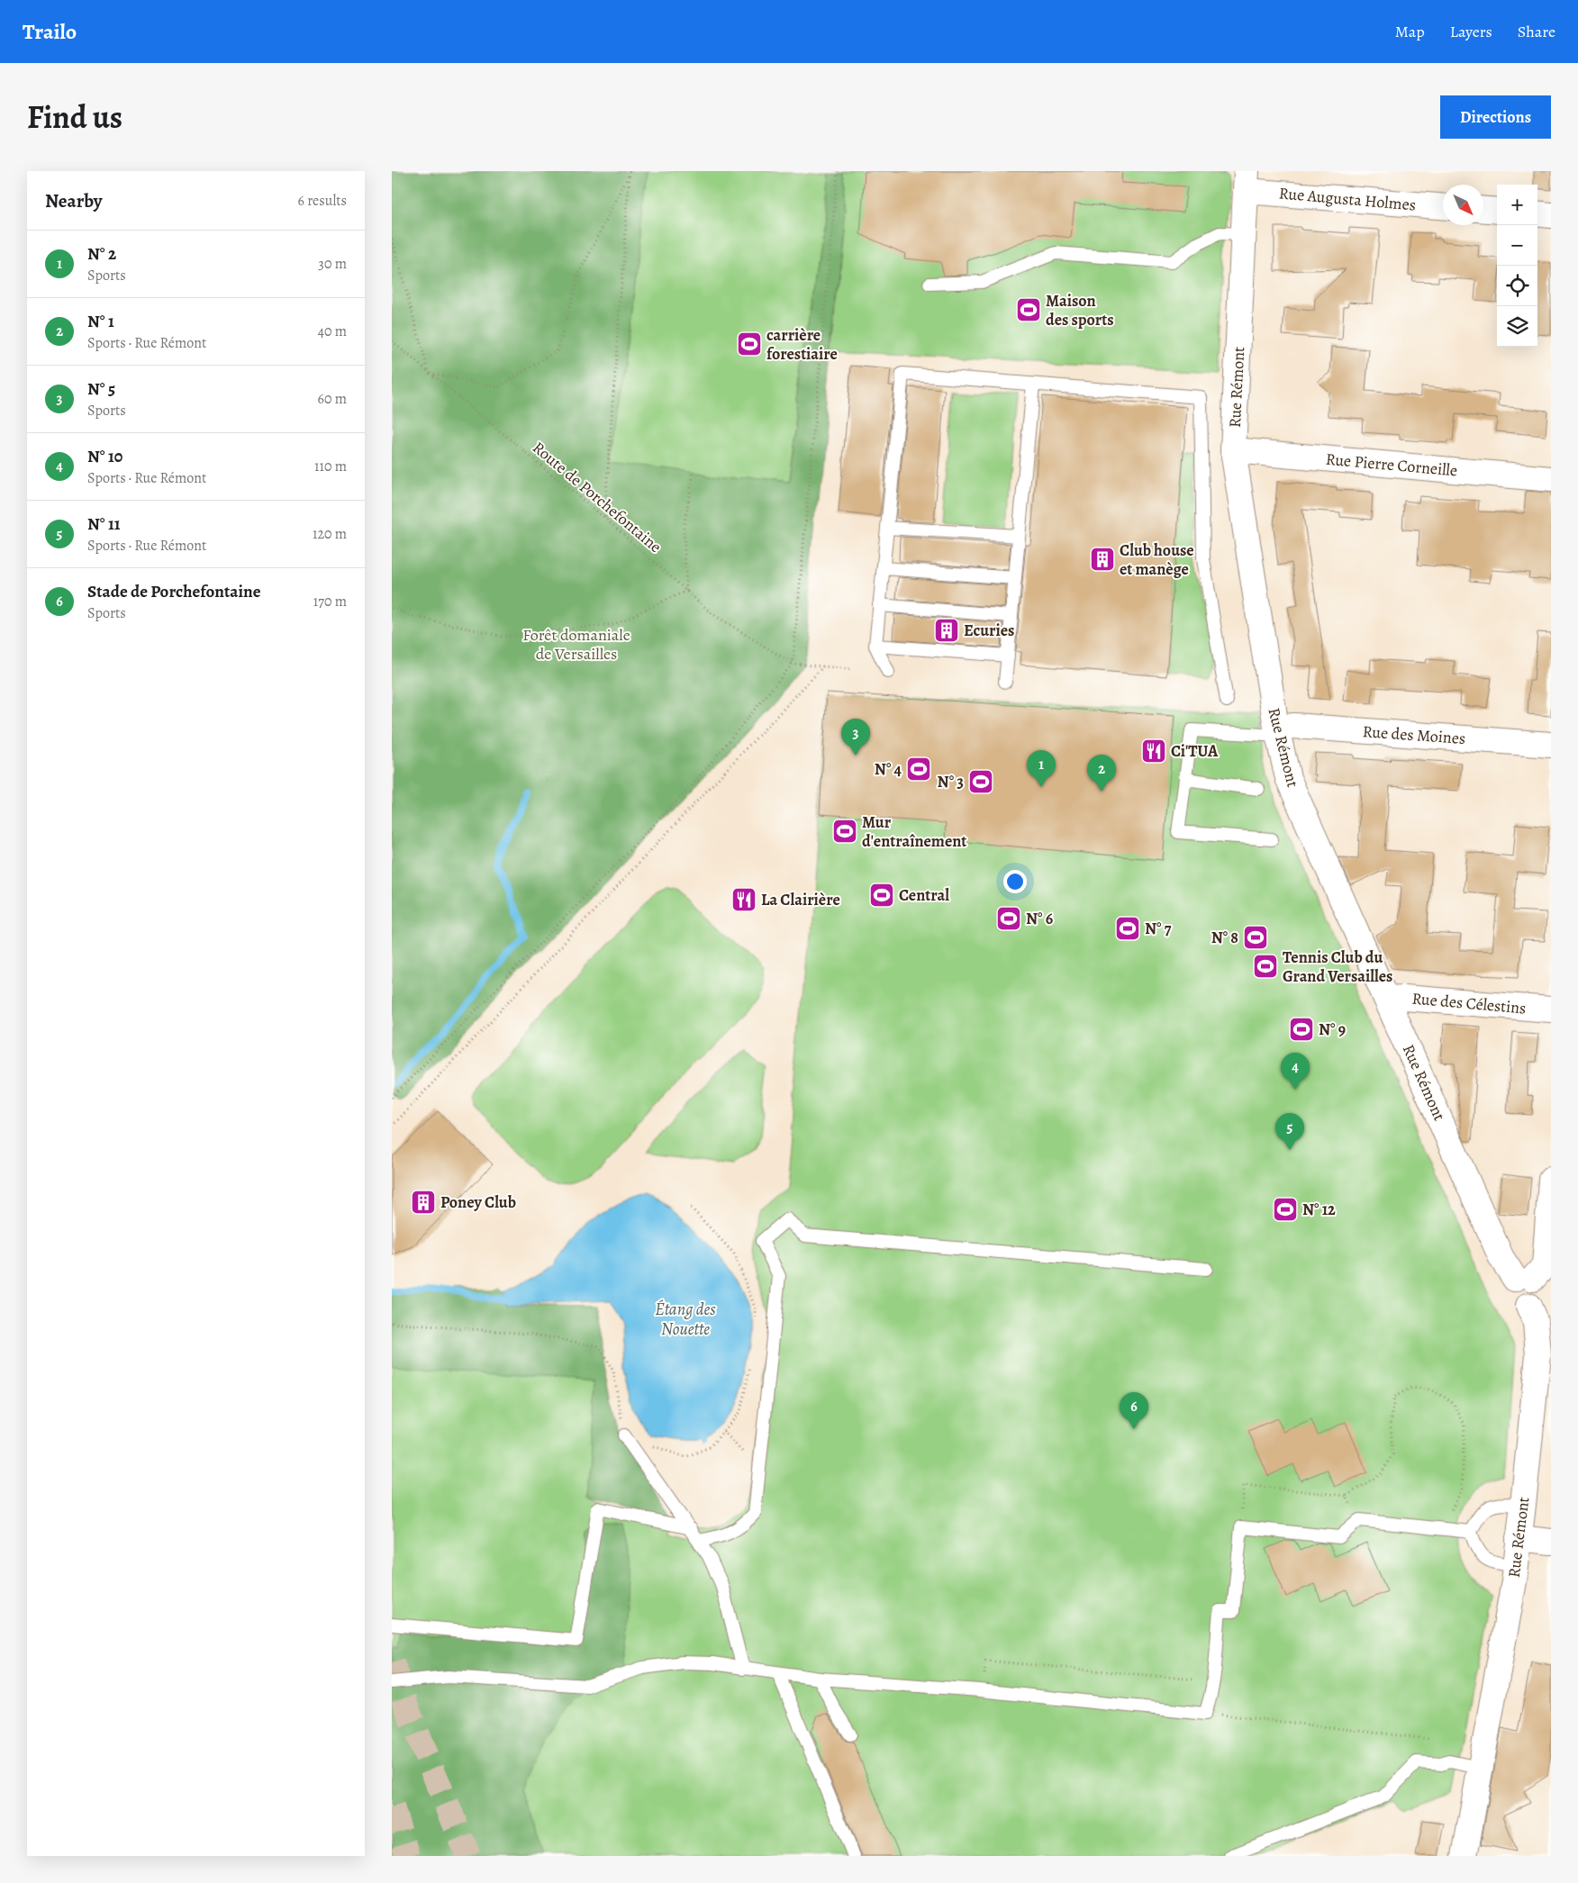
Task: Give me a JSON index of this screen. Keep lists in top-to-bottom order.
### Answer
{
  "streets": {
    "street": [
      "Rue Augusta Holmes",
      "Rue Rémont",
      "Rue Pierre Corneille",
      "Rue des Moines",
      "Rue des Célestins"
    ],
    "path": ["Route de Porchefontaine"]
  },
  "crossings": [
    ["Rue Augusta Holmes", "Rue Rémont"],
    ["Rue Rémont", "Rue Pierre Corneille"],
    ["Rue Rémont", "Rue des Moines"],
    ["Rue Rémont", "Rue des Célestins"]
  ],
  "water": ["Étang des Nouette"],
  "parks": ["Forêt domaniale de Versailles"],
  "places": {
    "sports": [
      "Maison des sports",
      "carrière forestiaire",
      "N° 4",
      "N° 3",
      "Mur d'entraînement",
      "Central",
      "N° 6",
      "N° 7",
      "N° 8",
      "Tennis Club du Grand Versailles",
      "N° 9",
      "N° 12"
    ],
    "building": ["Club house et manège", "Ecuries", "Poney Club"],
    "restaurant": ["Ci'TUA", "La Clairière"]
  },
  "north": "bottom right",
  "page": {
    "header": "Trailo",
    "nav": ["Map", "Layers", "Share"],
    "title": "Find us",
    "buttons": "Directions",
    "heading": ["Nearby", "6 results"],
    "map_buttons": ["+", "−"],
    "list": [
      {
        "mark": "1",
        "name": "N° 2",
        "note": "Sports",
        "value": "30 m"
      },
      {
        "mark": "2",
        "name": "N° 1",
        "note": "Sports · Rue Rémont",
        "value": "40 m"
      },
      {
        "mark": "3",
        "name": "N° 5",
        "note": "Sports",
        "value": "60 m"
      },
      {
        "mark": "4",
        "name": "N° 10",
        "note": "Sports · Rue Rémont",
        "value": "110 m"
      },
      {
        "mark": "5",
        "name": "N° 11",
        "note": "Sports · Rue Rémont",
        "value": "120 m"
      },
      {
        "mark": "6",
        "name": "Stade de Porchefontaine",
        "note": "Sports",
        "value": "170 m"
      }
    ],
    "pins": [
      "3",
      "1",
      "2",
      "4",
      "5",
      "6"
    ]
  }
}
